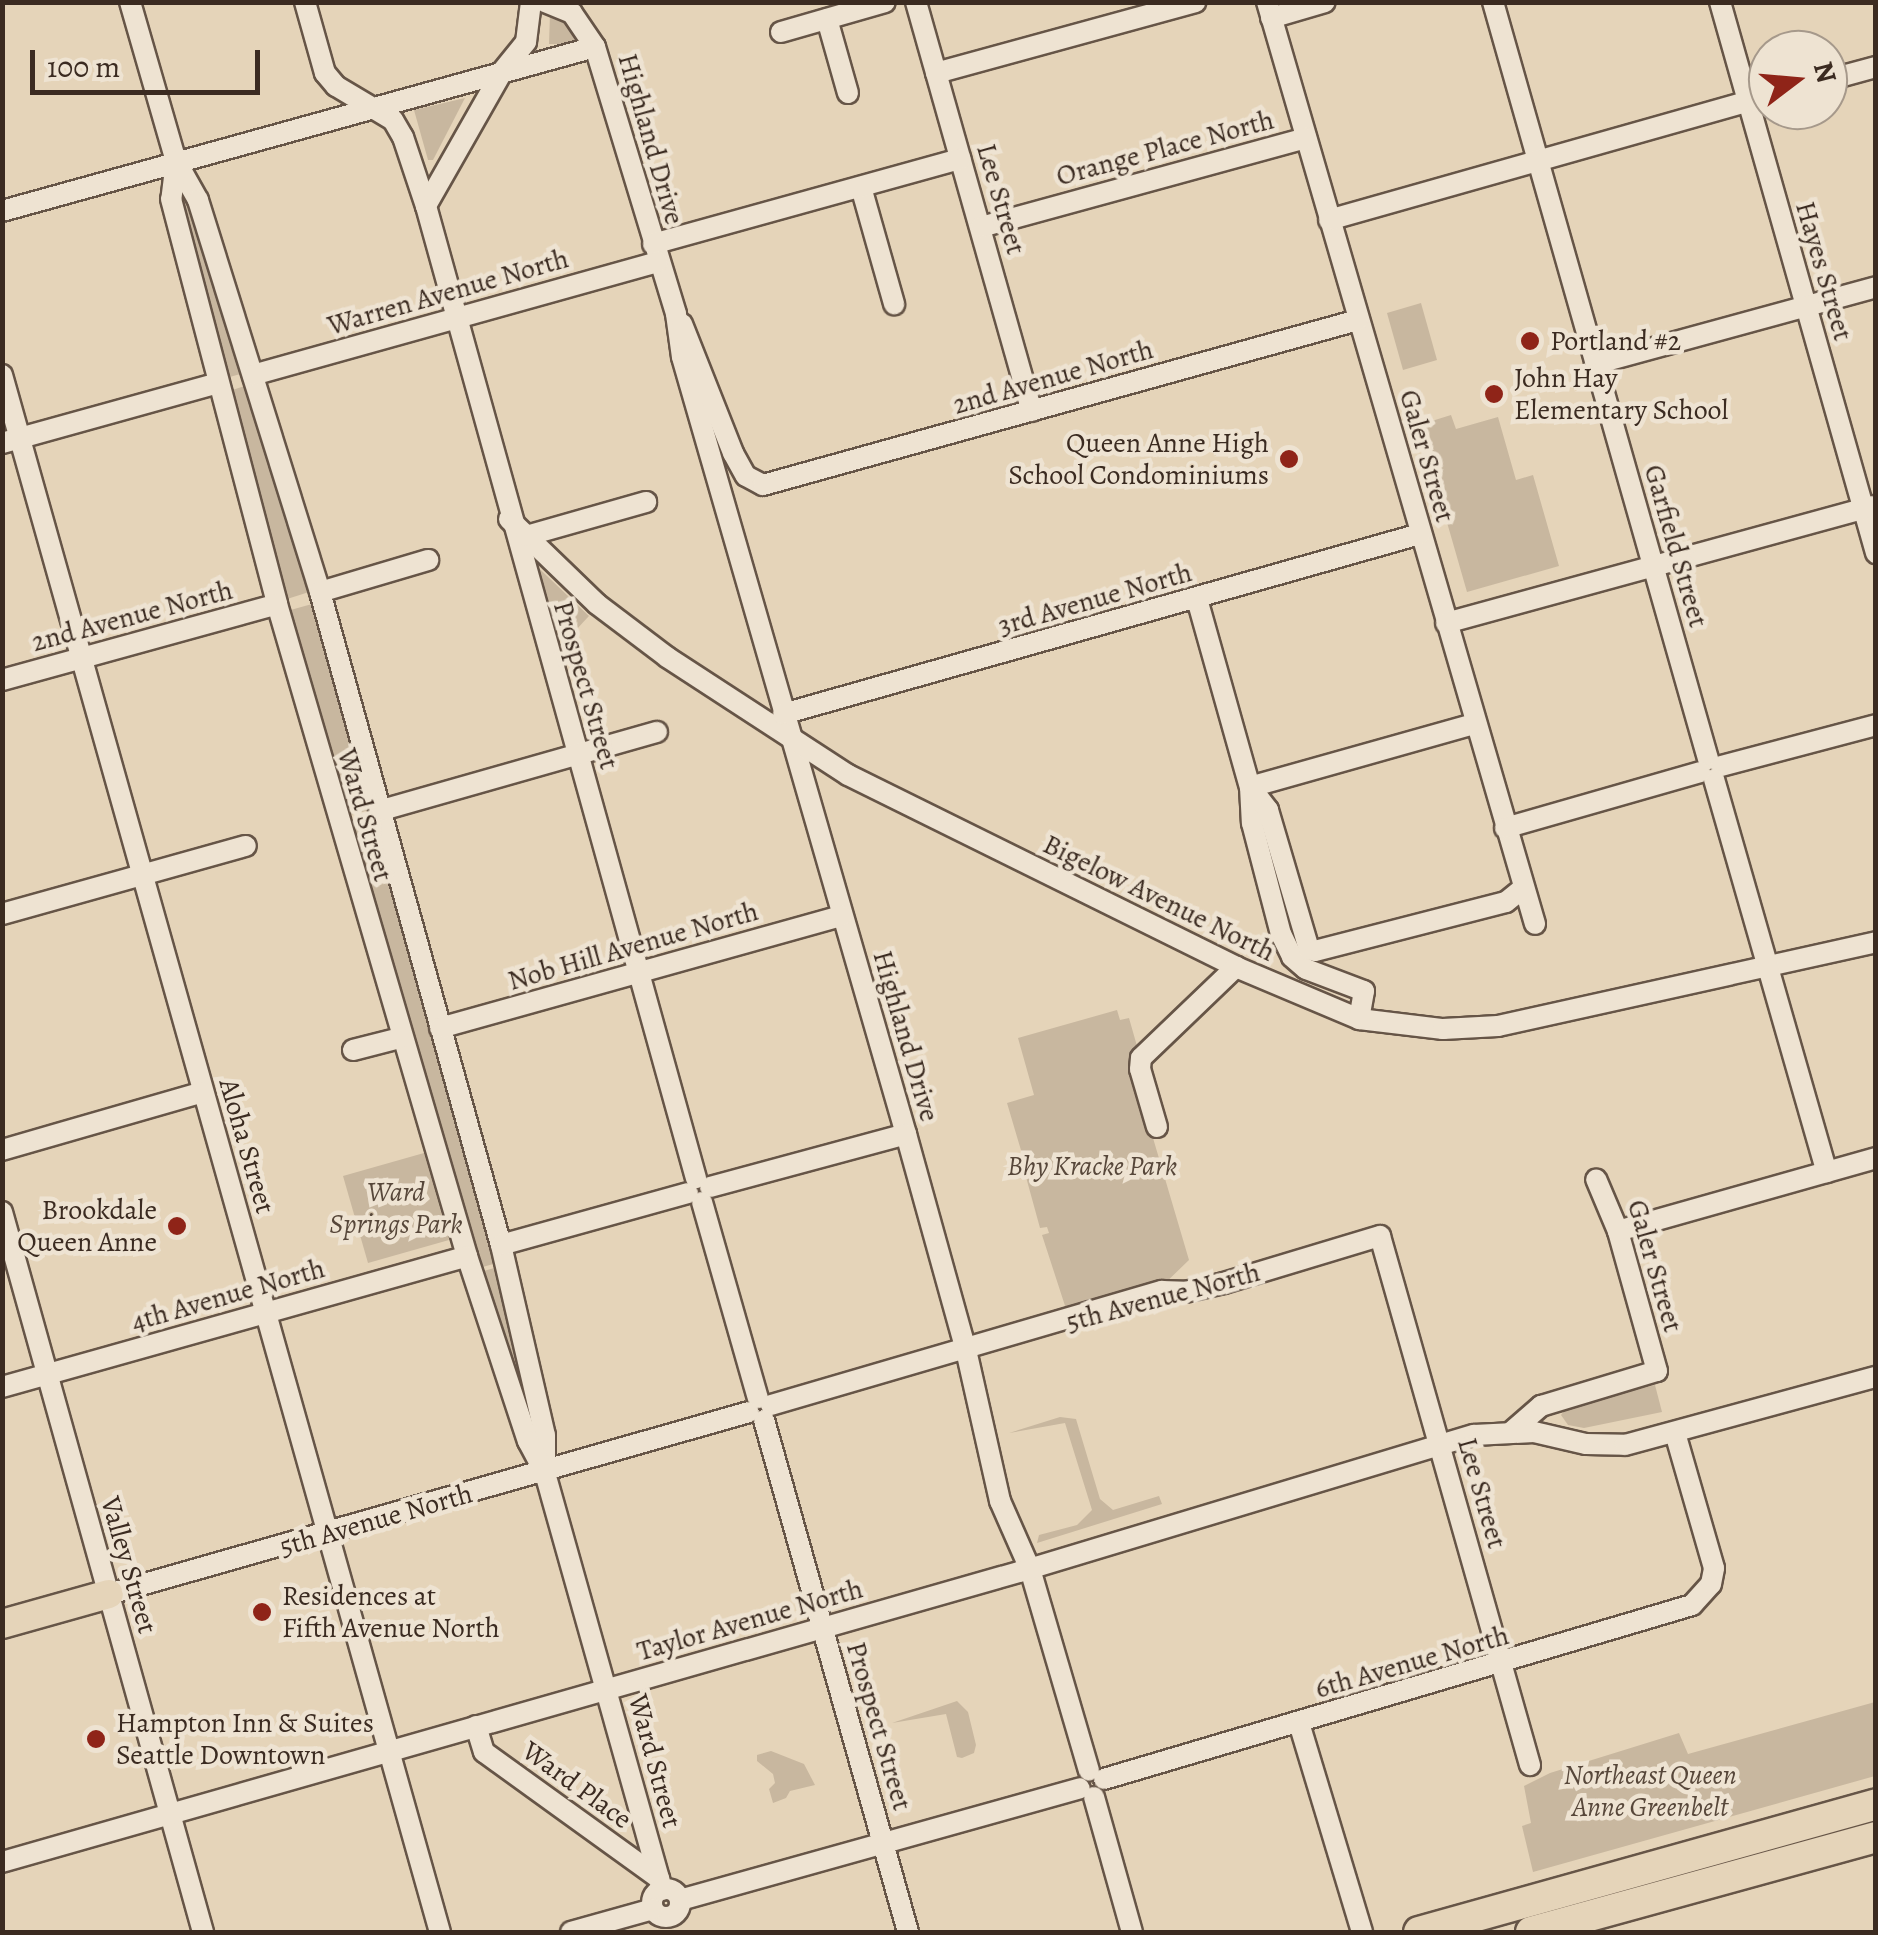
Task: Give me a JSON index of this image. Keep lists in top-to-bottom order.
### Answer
{
  "streets": {
    "main road": ["5th Avenue North"],
    "street": [
      "Highland Drive",
      "Orange Place North",
      "Lee Street",
      "Hayes Street",
      "Warren Avenue North",
      "2nd Avenue North",
      "Galer Street",
      "Garfield Street",
      "3rd Avenue North",
      "Prospect Street",
      "Ward Street",
      "Bigelow Avenue North",
      "Nob Hill Avenue North",
      "Aloha Street",
      "4th Avenue North",
      "Valley Street",
      "Taylor Avenue North",
      "6th Avenue North",
      "Ward Place"
    ]
  },
  "crossings": [
    ["Highland Drive", "Warren Avenue North"],
    ["Highland Drive", "2nd Avenue North"],
    ["Highland Drive", "3rd Avenue North"],
    ["Highland Drive", "Bigelow Avenue North"],
    ["Highland Drive", "Nob Hill Avenue North"],
    ["Highland Drive", "5th Avenue North"],
    ["Highland Drive", "Taylor Avenue North"],
    ["Highland Drive", "6th Avenue North"],
    ["Orange Place North", "Lee Street"],
    ["Orange Place North", "Galer Street"],
    ["Lee Street", "Warren Avenue North"],
    ["Lee Street", "2nd Avenue North"],
    ["Lee Street", "5th Avenue North"],
    ["Lee Street", "Taylor Avenue North"],
    ["Lee Street", "6th Avenue North"],
    ["Warren Avenue North", "Prospect Street"],
    ["Warren Avenue North", "Ward Street"],
    ["2nd Avenue North", "Galer Street"],
    ["2nd Avenue North", "Ward Street"],
    ["2nd Avenue North", "Aloha Street"],
    ["Galer Street", "3rd Avenue North"],
    ["Galer Street", "Taylor Avenue North"],
    ["Garfield Street", "Bigelow Avenue North"],
    ["Prospect Street", "Bigelow Avenue North"],
    ["Prospect Street", "Nob Hill Avenue North"],
    ["Prospect Street", "5th Avenue North"],
    ["Prospect Street", "Taylor Avenue North"],
    ["Prospect Street", "6th Avenue North"],
    ["Ward Street", "Nob Hill Avenue North"],
    ["Ward Street", "4th Avenue North"],
    ["Ward Street", "5th Avenue North"],
    ["Ward Street", "Taylor Avenue North"],
    ["Ward Street", "6th Avenue North"],
    ["Ward Street", "Ward Place"],
    ["Aloha Street", "4th Avenue North"],
    ["Aloha Street", "5th Avenue North"],
    ["Aloha Street", "Taylor Avenue North"],
    ["4th Avenue North", "Valley Street"],
    ["5th Avenue North", "Valley Street"],
    ["Valley Street", "Taylor Avenue North"],
    ["Taylor Avenue North", "6th Avenue North"],
    ["Taylor Avenue North", "Ward Place"],
    ["6th Avenue North", "Ward Place"]
  ],
  "parks": ["Bhy Kracke Park", "Ward Springs Park", "Northeast Queen Anne Greenbelt"],
  "places": [
    "Portland #2",
    "John Hay Elementary School",
    "Queen Anne High School Condominiums",
    "Brookdale Queen Anne",
    "Residences at Fifth Avenue North",
    "Hampton Inn & Suites Seattle Downtown"
  ],
  "scale_bar": "100 m",
  "north": "right"
}
